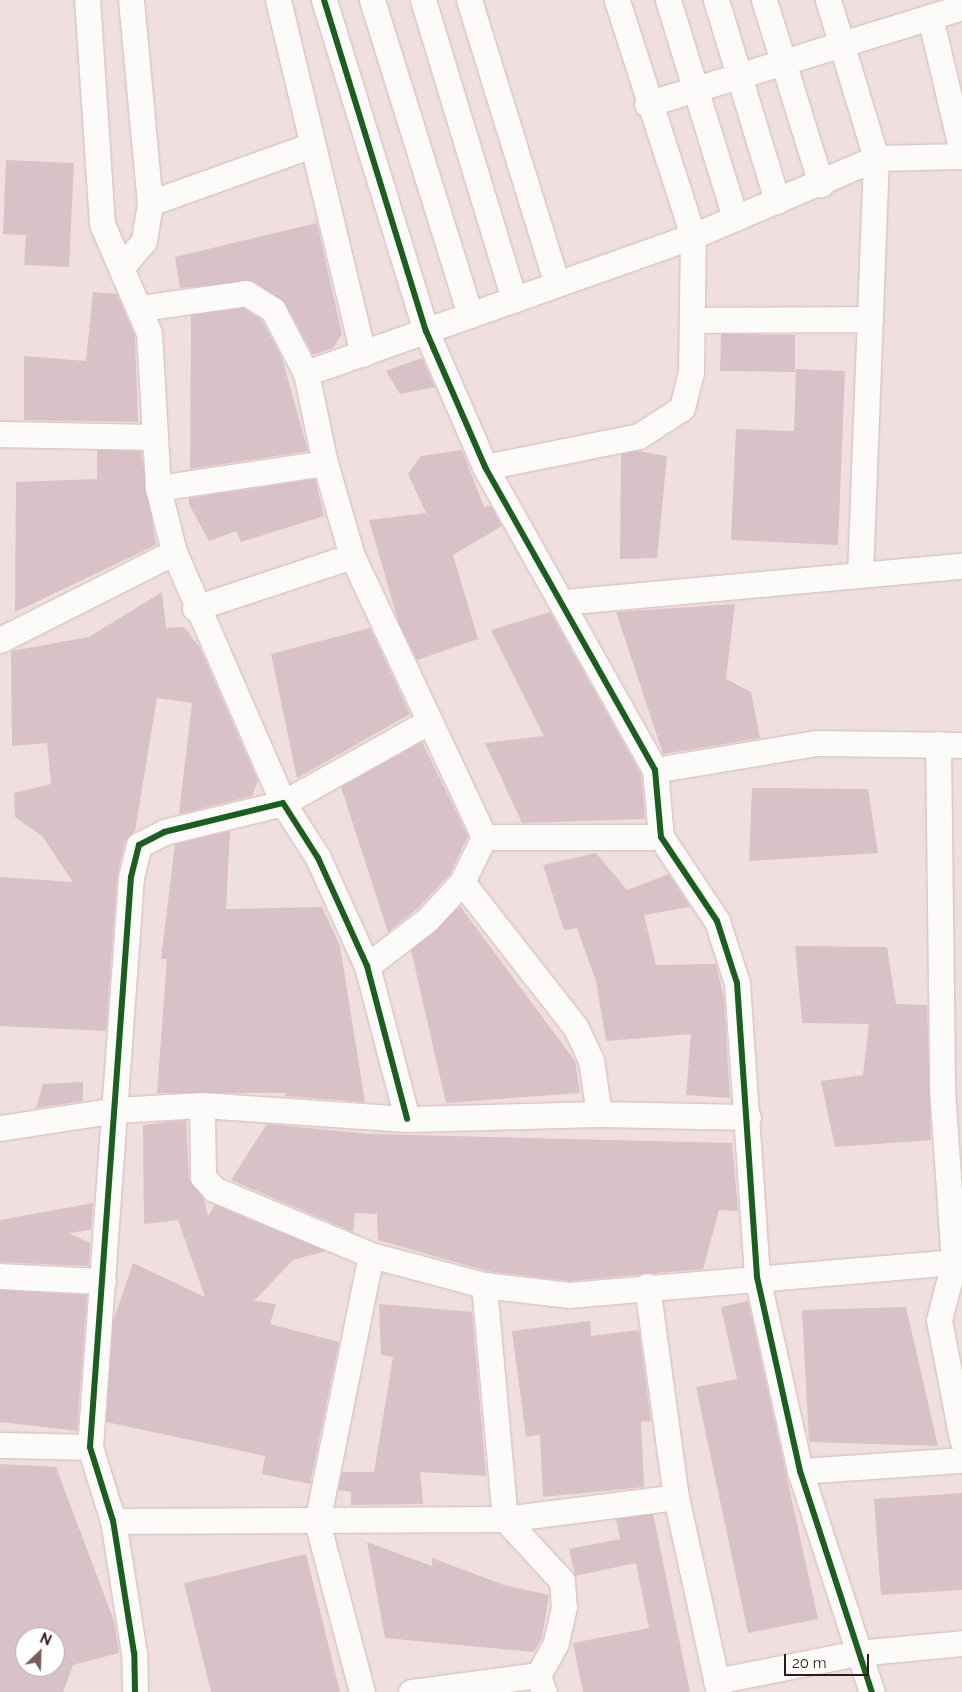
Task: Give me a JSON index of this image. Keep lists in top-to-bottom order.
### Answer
{
  "scale_bar": "20 m",
  "north": "top right"
}
